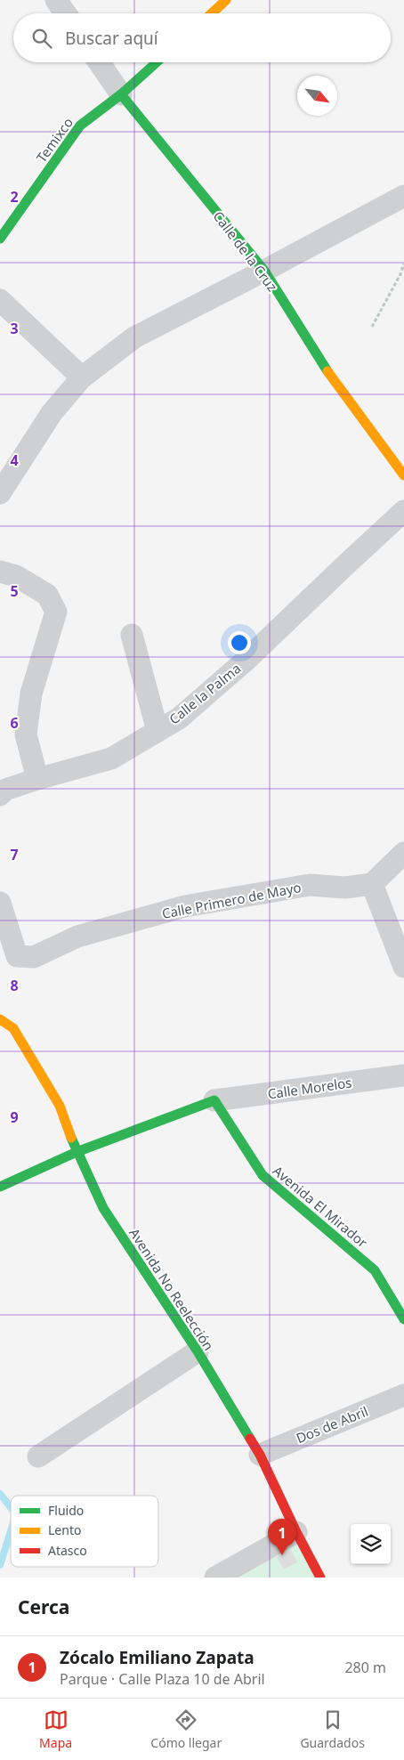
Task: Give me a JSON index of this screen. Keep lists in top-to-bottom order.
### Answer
{
  "streets": {
    "main road": [
      "Temixco",
      "Calle de la Cruz",
      "Avenida El Mirador",
      "Avenida No Reelección"
    ],
    "street": [
      "Calle la Palma",
      "Calle Primero de Mayo",
      "Calle Morelos",
      "Dos de Abril"
    ]
  },
  "crossings": [
    ["Temixco", "Calle de la Cruz"],
    ["Calle Morelos", "Avenida El Mirador"],
    ["Avenida No Reelección", "Dos de Abril"]
  ],
  "legend": ["Fluido", "Lento", "Atasco"],
  "north": "bottom right",
  "page": {
    "search": "Buscar aquí",
    "pins": "1",
    "heading": "Cerca",
    "list": [
      {
        "mark": "1",
        "name": "Zócalo Emiliano Zapata",
        "note": "Parque · Calle Plaza 10 de Abril",
        "value": "280 m"
      }
    ],
    "nav": ["Mapa", "Cómo llegar", "Guardados"]
  },
  "grid": {
    "rows": [
      "2",
      "3",
      "4",
      "5",
      "6",
      "7",
      "8",
      "9"
    ]
  }
}
